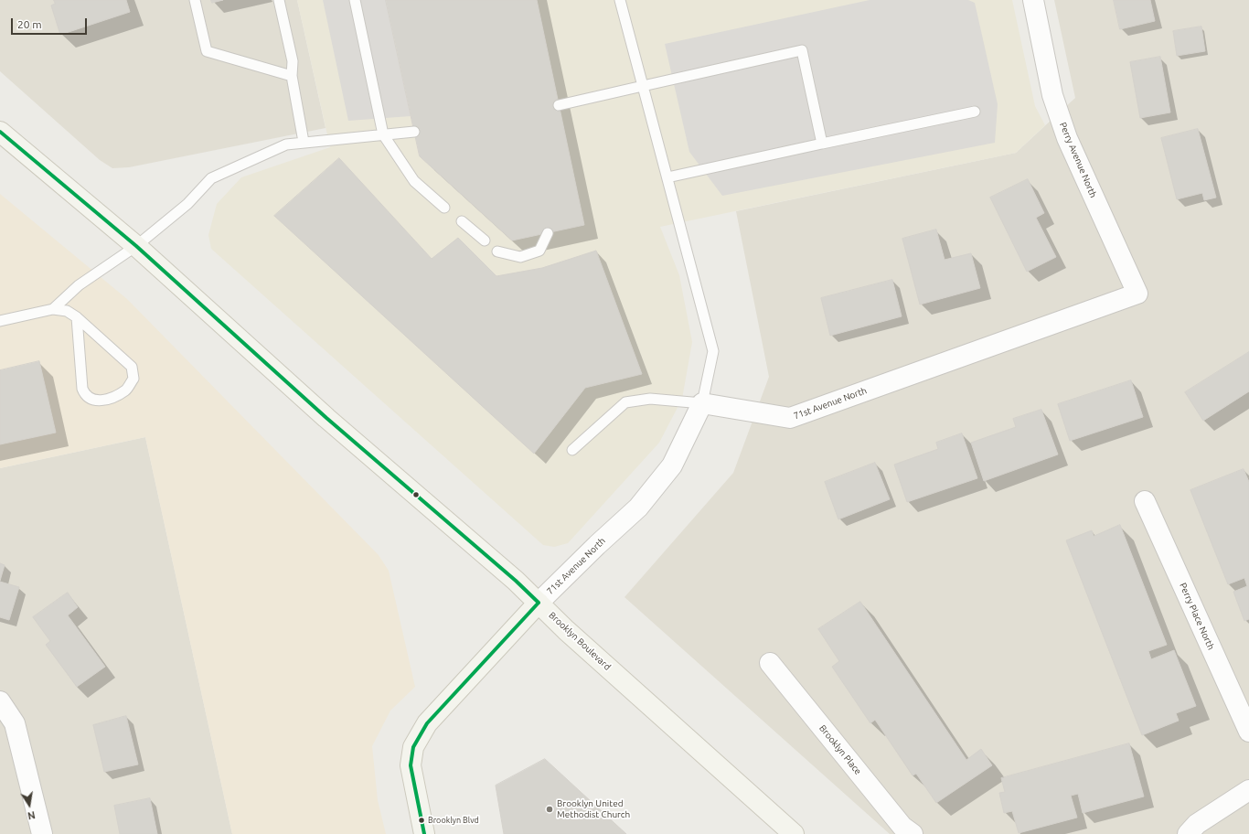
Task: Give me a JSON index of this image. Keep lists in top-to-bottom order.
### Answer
{
  "streets": {
    "main road": ["Brooklyn Boulevard"],
    "street": [
      "Perry Avenue North",
      "71st Avenue North",
      "Perry Place North",
      "Brooklyn Place"
    ]
  },
  "crossings": [
    ["Perry Avenue North", "71st Avenue North"],
    ["71st Avenue North", "Brooklyn Boulevard"]
  ],
  "places": ["Brooklyn United Methodist Church", "Brooklyn Blvd"],
  "scale_bar": "20 m",
  "north": "bottom"
}
